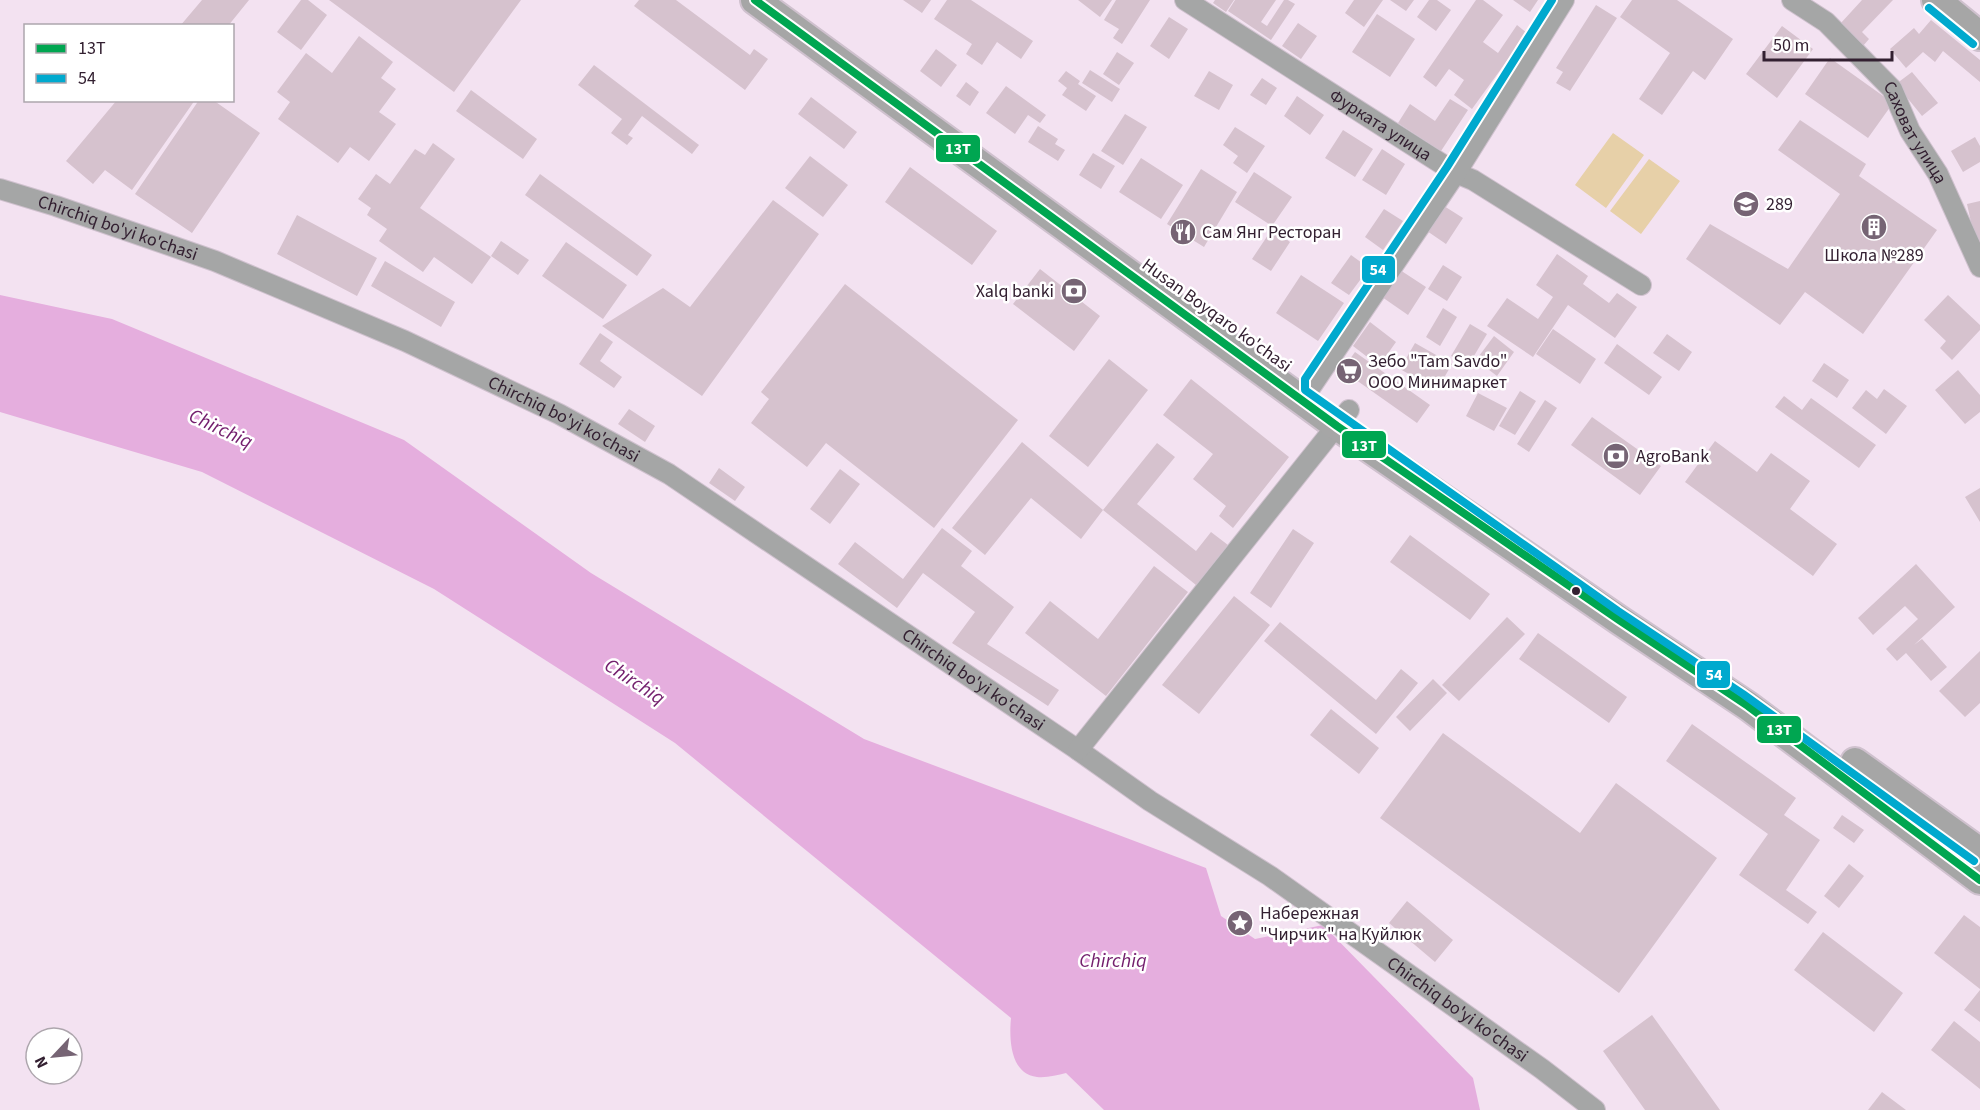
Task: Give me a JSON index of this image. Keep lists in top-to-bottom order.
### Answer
{
  "streets": {
    "main road": ["Husan Boyqaro ko'chasi"],
    "street": ["Фурката улица", "Саховат улица", "Chirchiq bo'yi ko'chasi"]
  },
  "water": ["Chirchiq"],
  "places": {
    "school or university": ["289"],
    "building": ["Школа №289"],
    "restaurant": ["Сам Янг Ресторан"],
    "bank": ["Xalq banki", "AgroBank"],
    "supermarket": ["Зебо \"Tam Savdo\" ООО Минимаркет"],
    "place": ["Набережная \"Чирчик\" на Куйлюк"]
  },
  "lines": ["transit line 13Т", "transit line 54"],
  "legend": ["13Т", "54"],
  "scale_bar": "50 m",
  "north": "bottom left"
}
